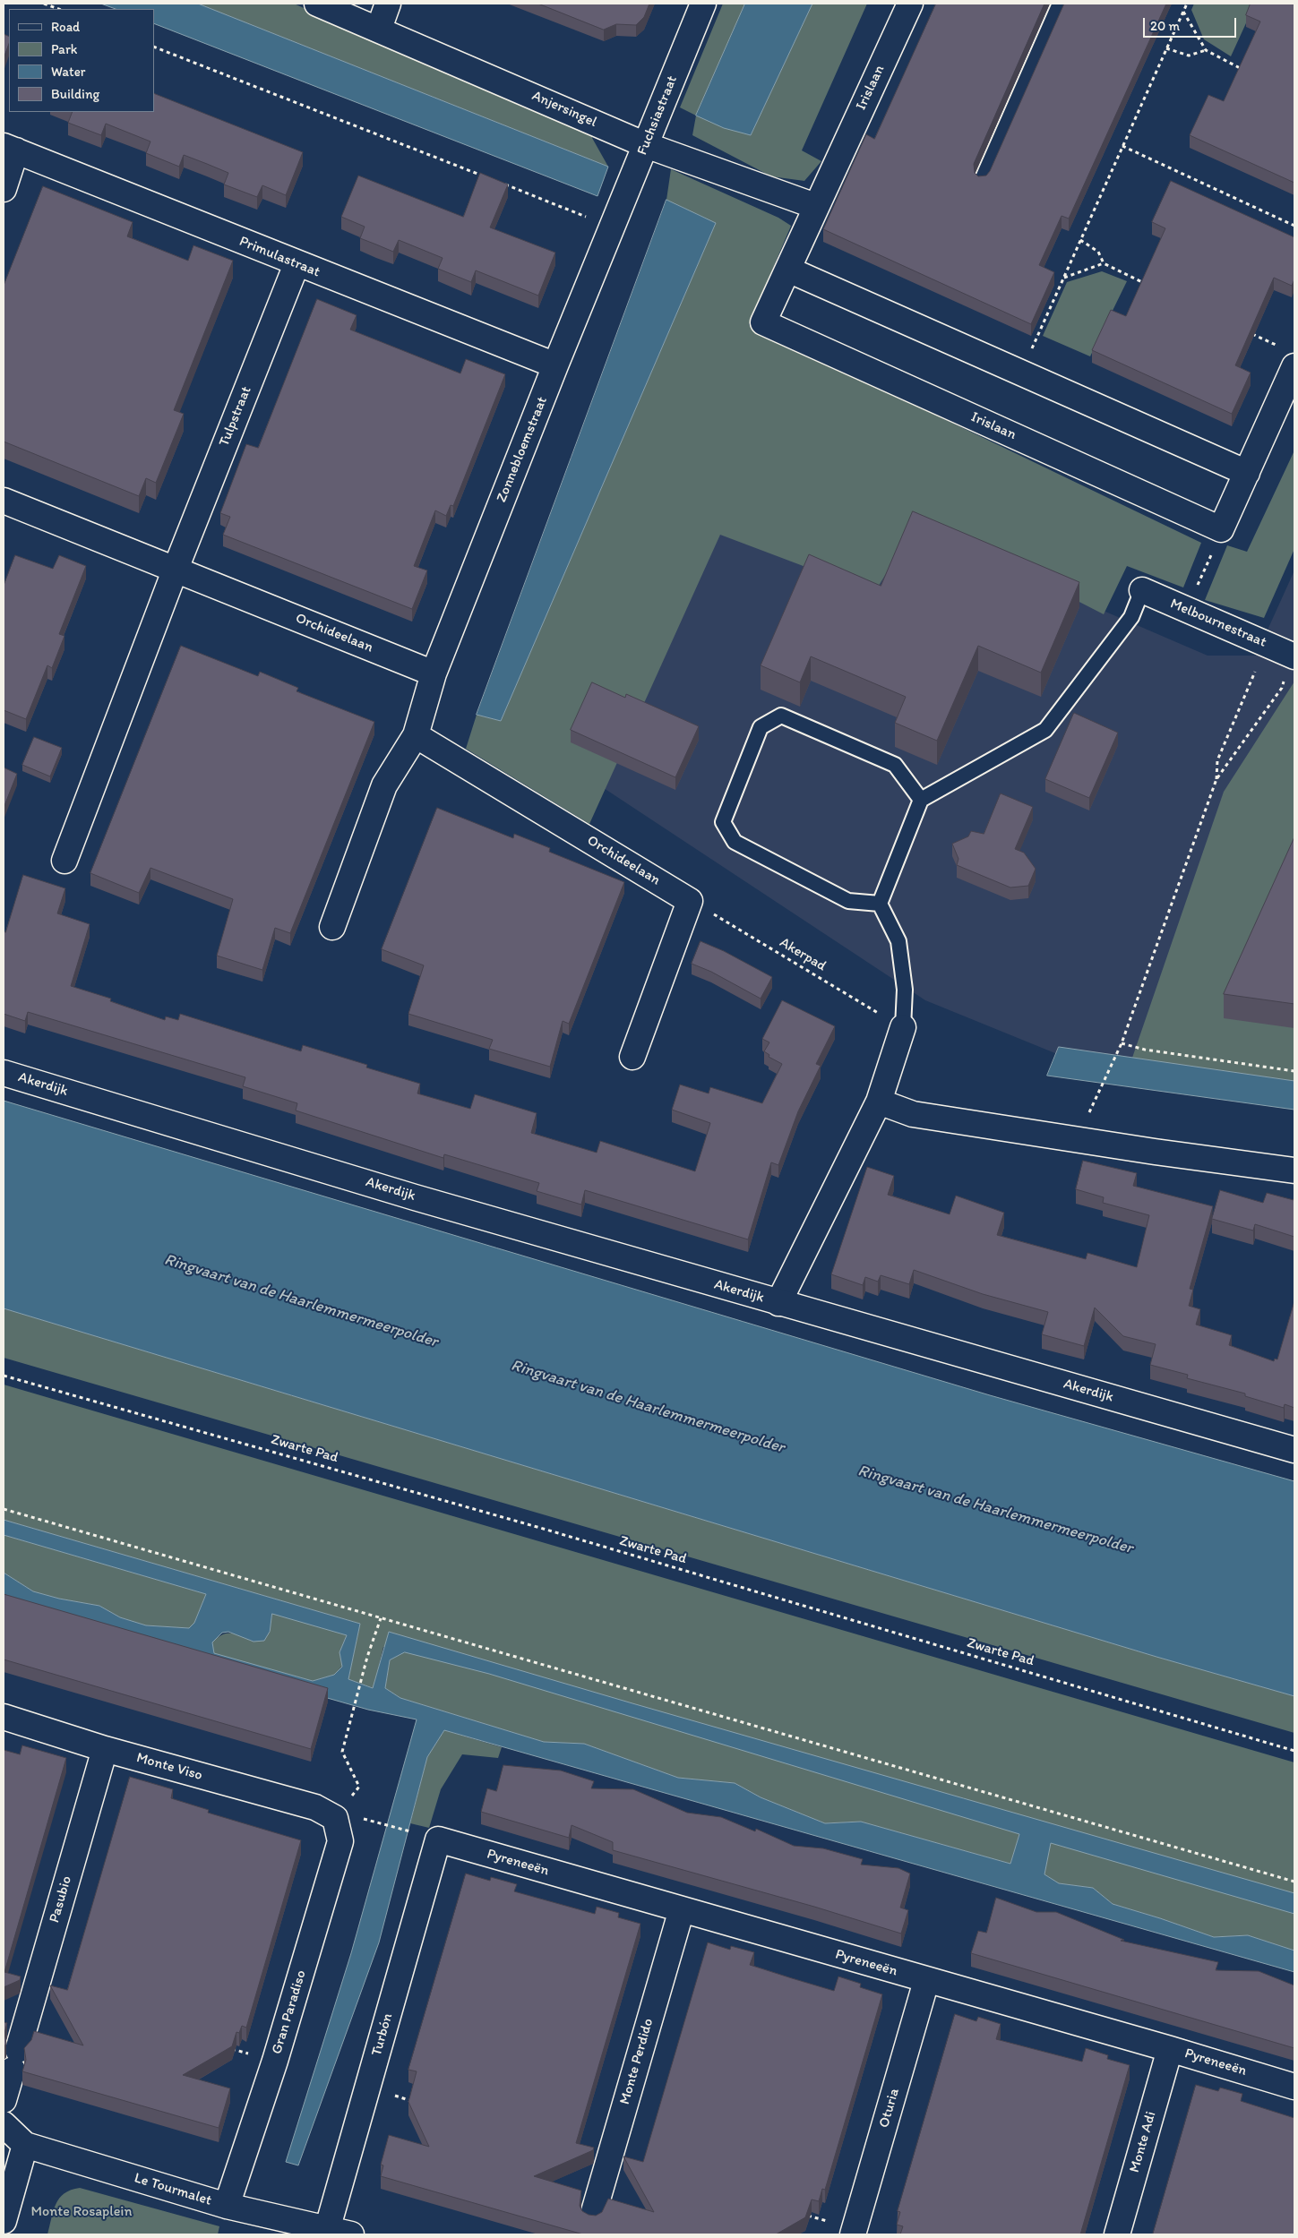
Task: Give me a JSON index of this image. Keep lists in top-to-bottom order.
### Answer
{
  "streets": {
    "street": [
      "Irislaan",
      "Anjersingel",
      "Fuchsiastraat",
      "Primulastraat",
      "Tulpstraat",
      "Zonnebloemstraat",
      "Melbournestraat",
      "Orchideelaan",
      "Akerdijk",
      "Monte Viso",
      "Pyreneeën",
      "Pasubio",
      "Gran Paradiso",
      "Turbón",
      "Monte Perdido",
      "Oturia",
      "Monte Adi",
      "Le Tourmalet"
    ],
    "path": ["Akerpad", "Zwarte Pad"]
  },
  "crossings": [
    ["Irislaan", "Anjersingel"],
    ["Anjersingel", "Fuchsiastraat"],
    ["Fuchsiastraat", "Zonnebloemstraat"],
    ["Primulastraat", "Tulpstraat"],
    ["Primulastraat", "Zonnebloemstraat"],
    ["Tulpstraat", "Orchideelaan"],
    ["Zonnebloemstraat", "Orchideelaan"],
    ["Orchideelaan", "Akerpad"],
    ["Akerpad", "Akerdijk"],
    ["Monte Viso", "Pasubio"],
    ["Monte Viso", "Gran Paradiso"],
    ["Pyreneeën", "Turbón"],
    ["Pyreneeën", "Monte Perdido"],
    ["Pyreneeën", "Oturia"],
    ["Pyreneeën", "Monte Adi"],
    ["Gran Paradiso", "Le Tourmalet"],
    ["Turbón", "Le Tourmalet"]
  ],
  "water": ["Ringvaart van de Haarlemmermeerpolder"],
  "parks": ["Monte Rosaplein"],
  "legend": [
    "Road",
    "Park",
    "Water",
    "Building"
  ],
  "scale_bar": "20 m"
}
